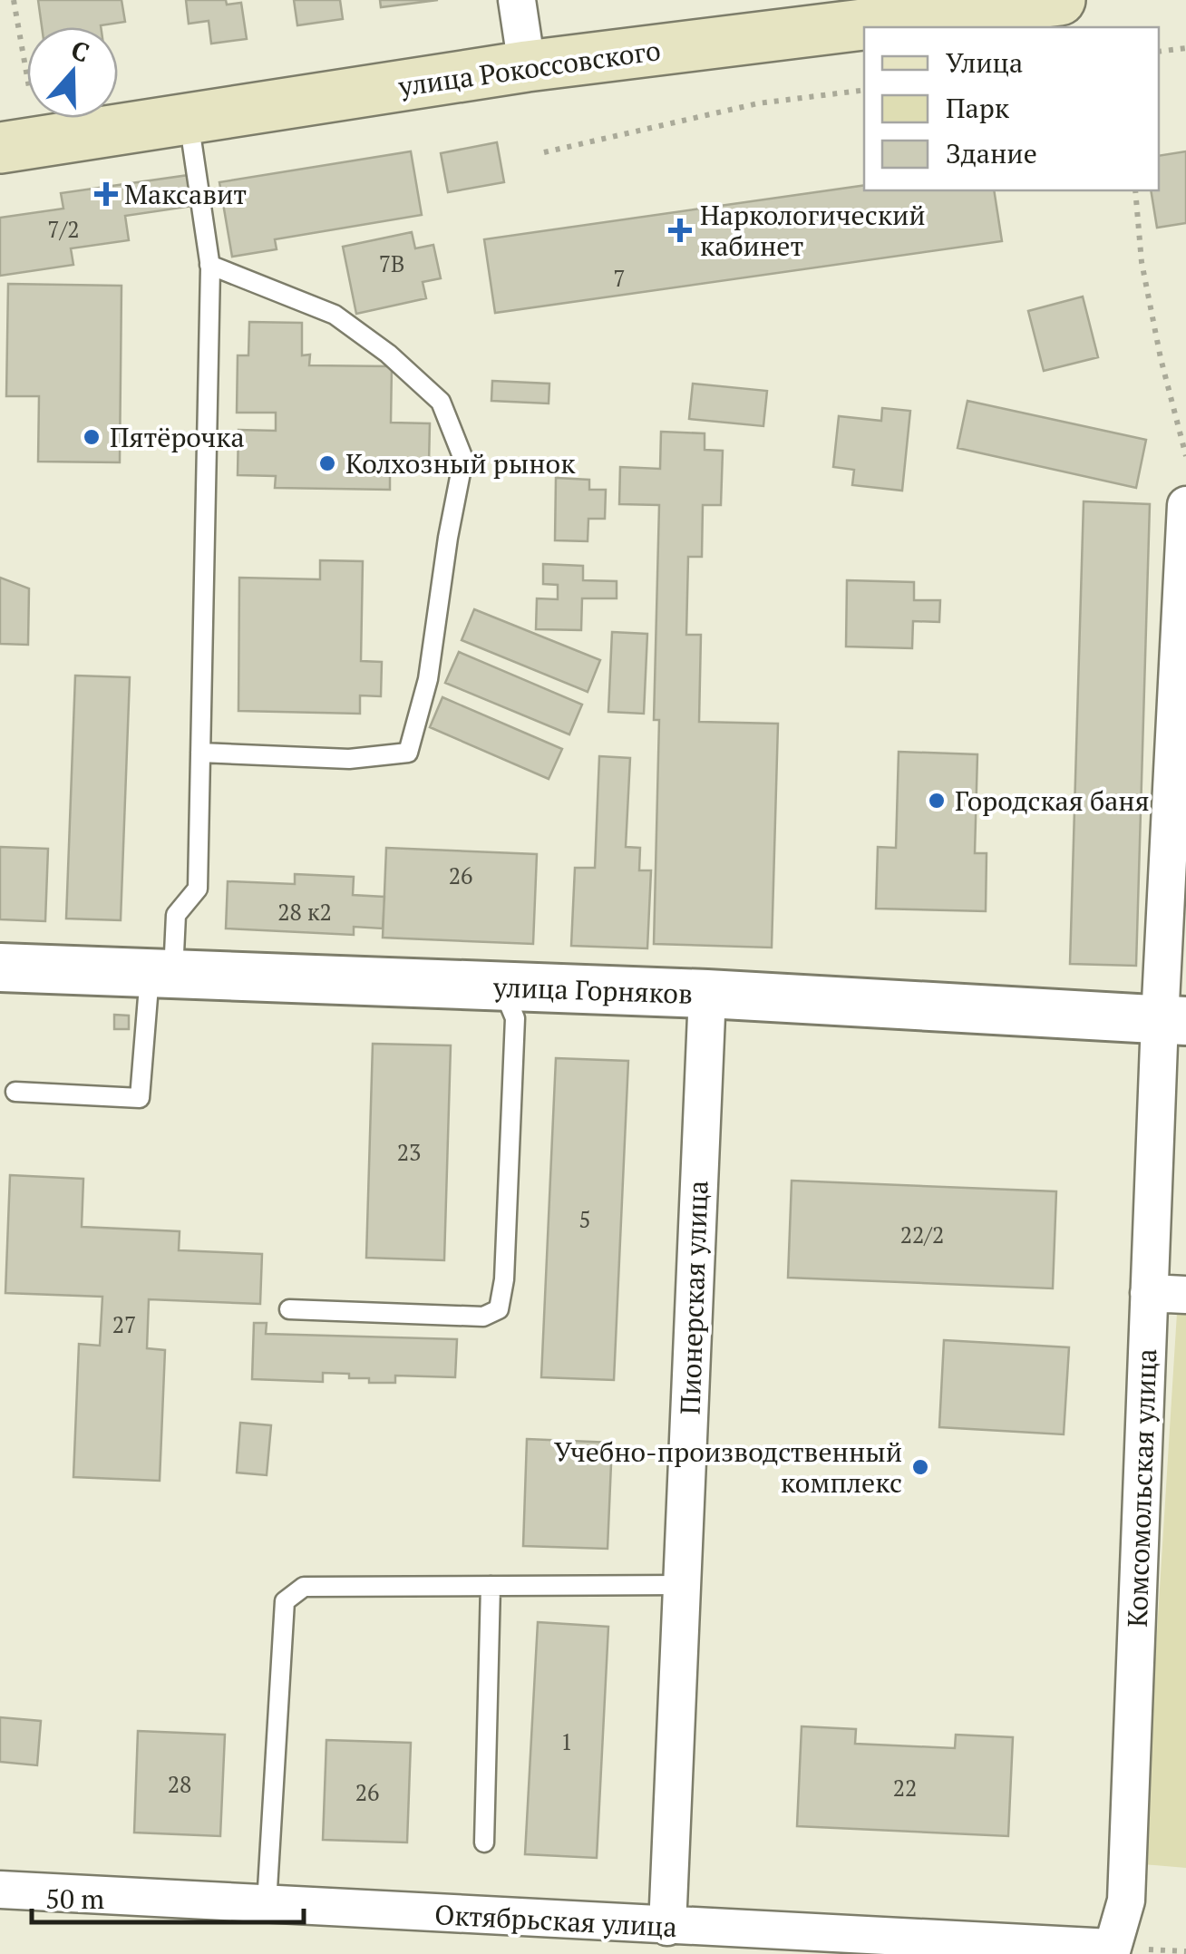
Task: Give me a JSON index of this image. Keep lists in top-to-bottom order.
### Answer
{
  "streets": {
    "main road": ["улица Рокоссовского"],
    "street": [
      "улица Горняков",
      "Пионерская улица",
      "Комсомольская улица",
      "Октябрьская улица"
    ]
  },
  "crossings": [
    ["улица Горняков", "Пионерская улица"],
    ["улица Горняков", "Комсомольская улица"],
    ["Пионерская улица", "Октябрьская улица"],
    ["Комсомольская улица", "Октябрьская улица"]
  ],
  "places": {
    "health": ["Максавит", "Наркологический кабинет"],
    "other": [
      "Пятёрочка",
      "Колхозный рынок",
      "Городская баня",
      "Учебно-производственный комплекс"
    ]
  },
  "house_numbers": [
    "7/2",
    "7В",
    "7",
    "26",
    "28 к2",
    "23",
    "5",
    "22/2",
    "27",
    "1",
    "28",
    "22",
    "26"
  ],
  "legend": ["Улица", "Парк", "Здание"],
  "scale_bar": "50 m",
  "north": "top"
}
